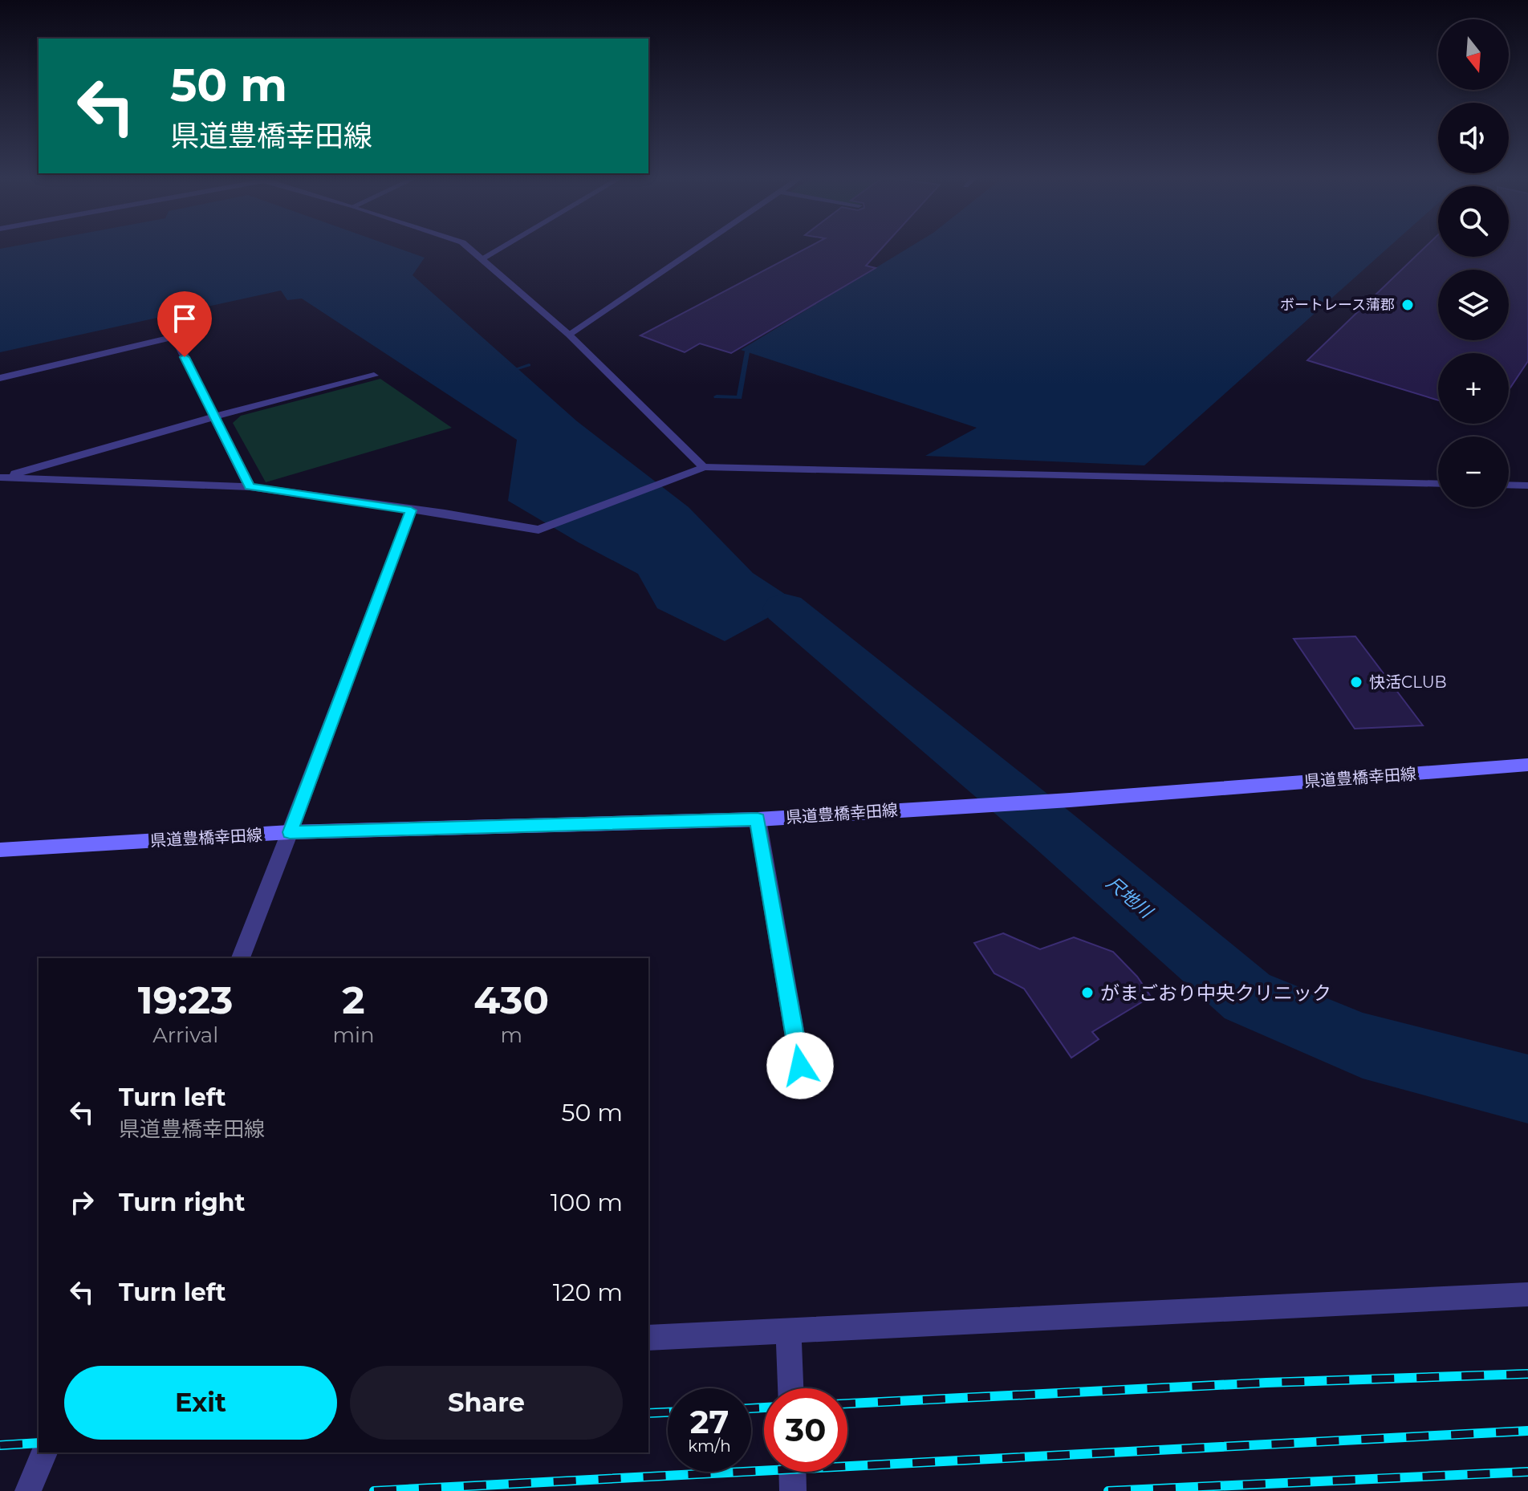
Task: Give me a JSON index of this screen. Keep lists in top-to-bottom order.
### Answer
{
  "streets": {
    "main road": ["県道豊橋幸田線"]
  },
  "water": ["尺地川"],
  "places": ["ボートレース蒲郡", "快活CLUB", "がまごおり中央クリニック"],
  "north": "bottom",
  "page": {
    "map_buttons": ["+", "−"],
    "turn": ["50 m", "県道豊橋幸田線"],
    "eta": [
      "19:23",
      "Arrival",
      "2",
      "min",
      "430",
      "m"
    ],
    "list": [
      {
        "name": "Turn left",
        "note": "県道豊橋幸田線",
        "value": "50 m"
      },
      {
        "name": "Turn right",
        "value": "100 m"
      },
      {
        "name": "Turn left",
        "value": "120 m"
      }
    ],
    "buttons": ["Exit", "Share"],
    "speed": "27 km/h",
    "limit": "30"
  }
}
